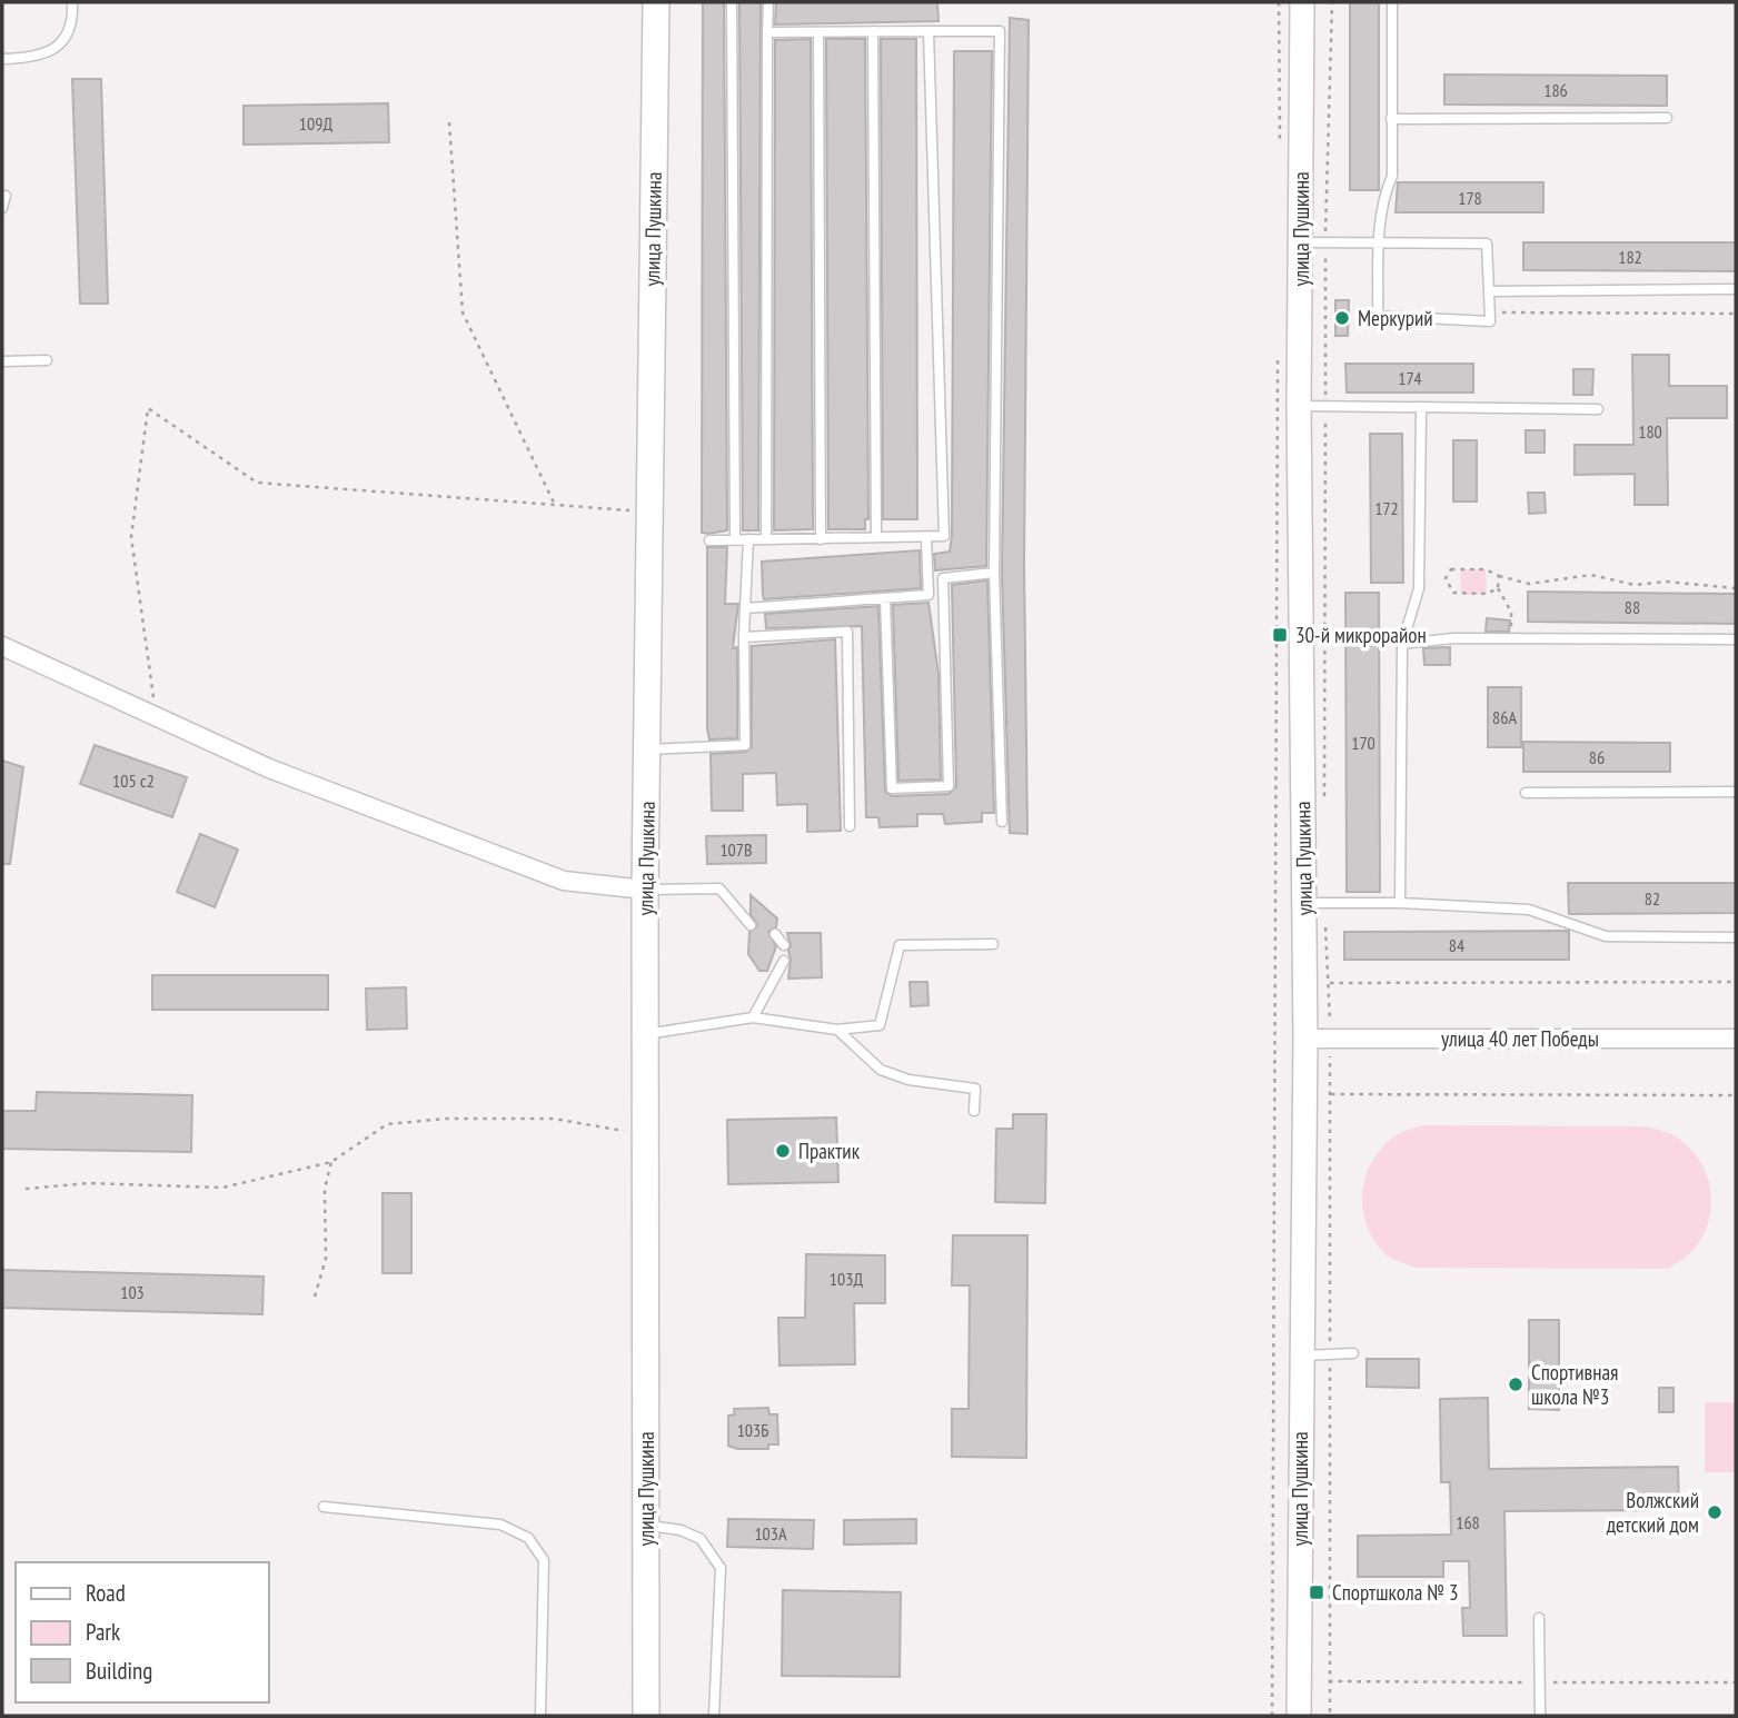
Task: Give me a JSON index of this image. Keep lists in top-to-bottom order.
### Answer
{
  "streets": {
    "main road": ["улица Пушкина"],
    "street": ["улица 40 лет Победы"]
  },
  "crossings": [
    ["улица Пушкина", "улица 40 лет Победы"]
  ],
  "places": {
    "other": [
      "Меркурий",
      "Практик",
      "Спортивная школа №3",
      "Волжский детский дом"
    ],
    "transit": ["30-й микрорайон", "Спортшкола № 3"]
  },
  "house_numbers": [
    "186",
    "109Д",
    "178",
    "182",
    "174",
    "180",
    "172",
    "88",
    "86А",
    "170",
    "86",
    "105 с2",
    "107В",
    "82",
    "84",
    "103Д",
    "103",
    "103Б",
    "168",
    "103А"
  ],
  "legend": ["Road", "Park", "Building"]
}
